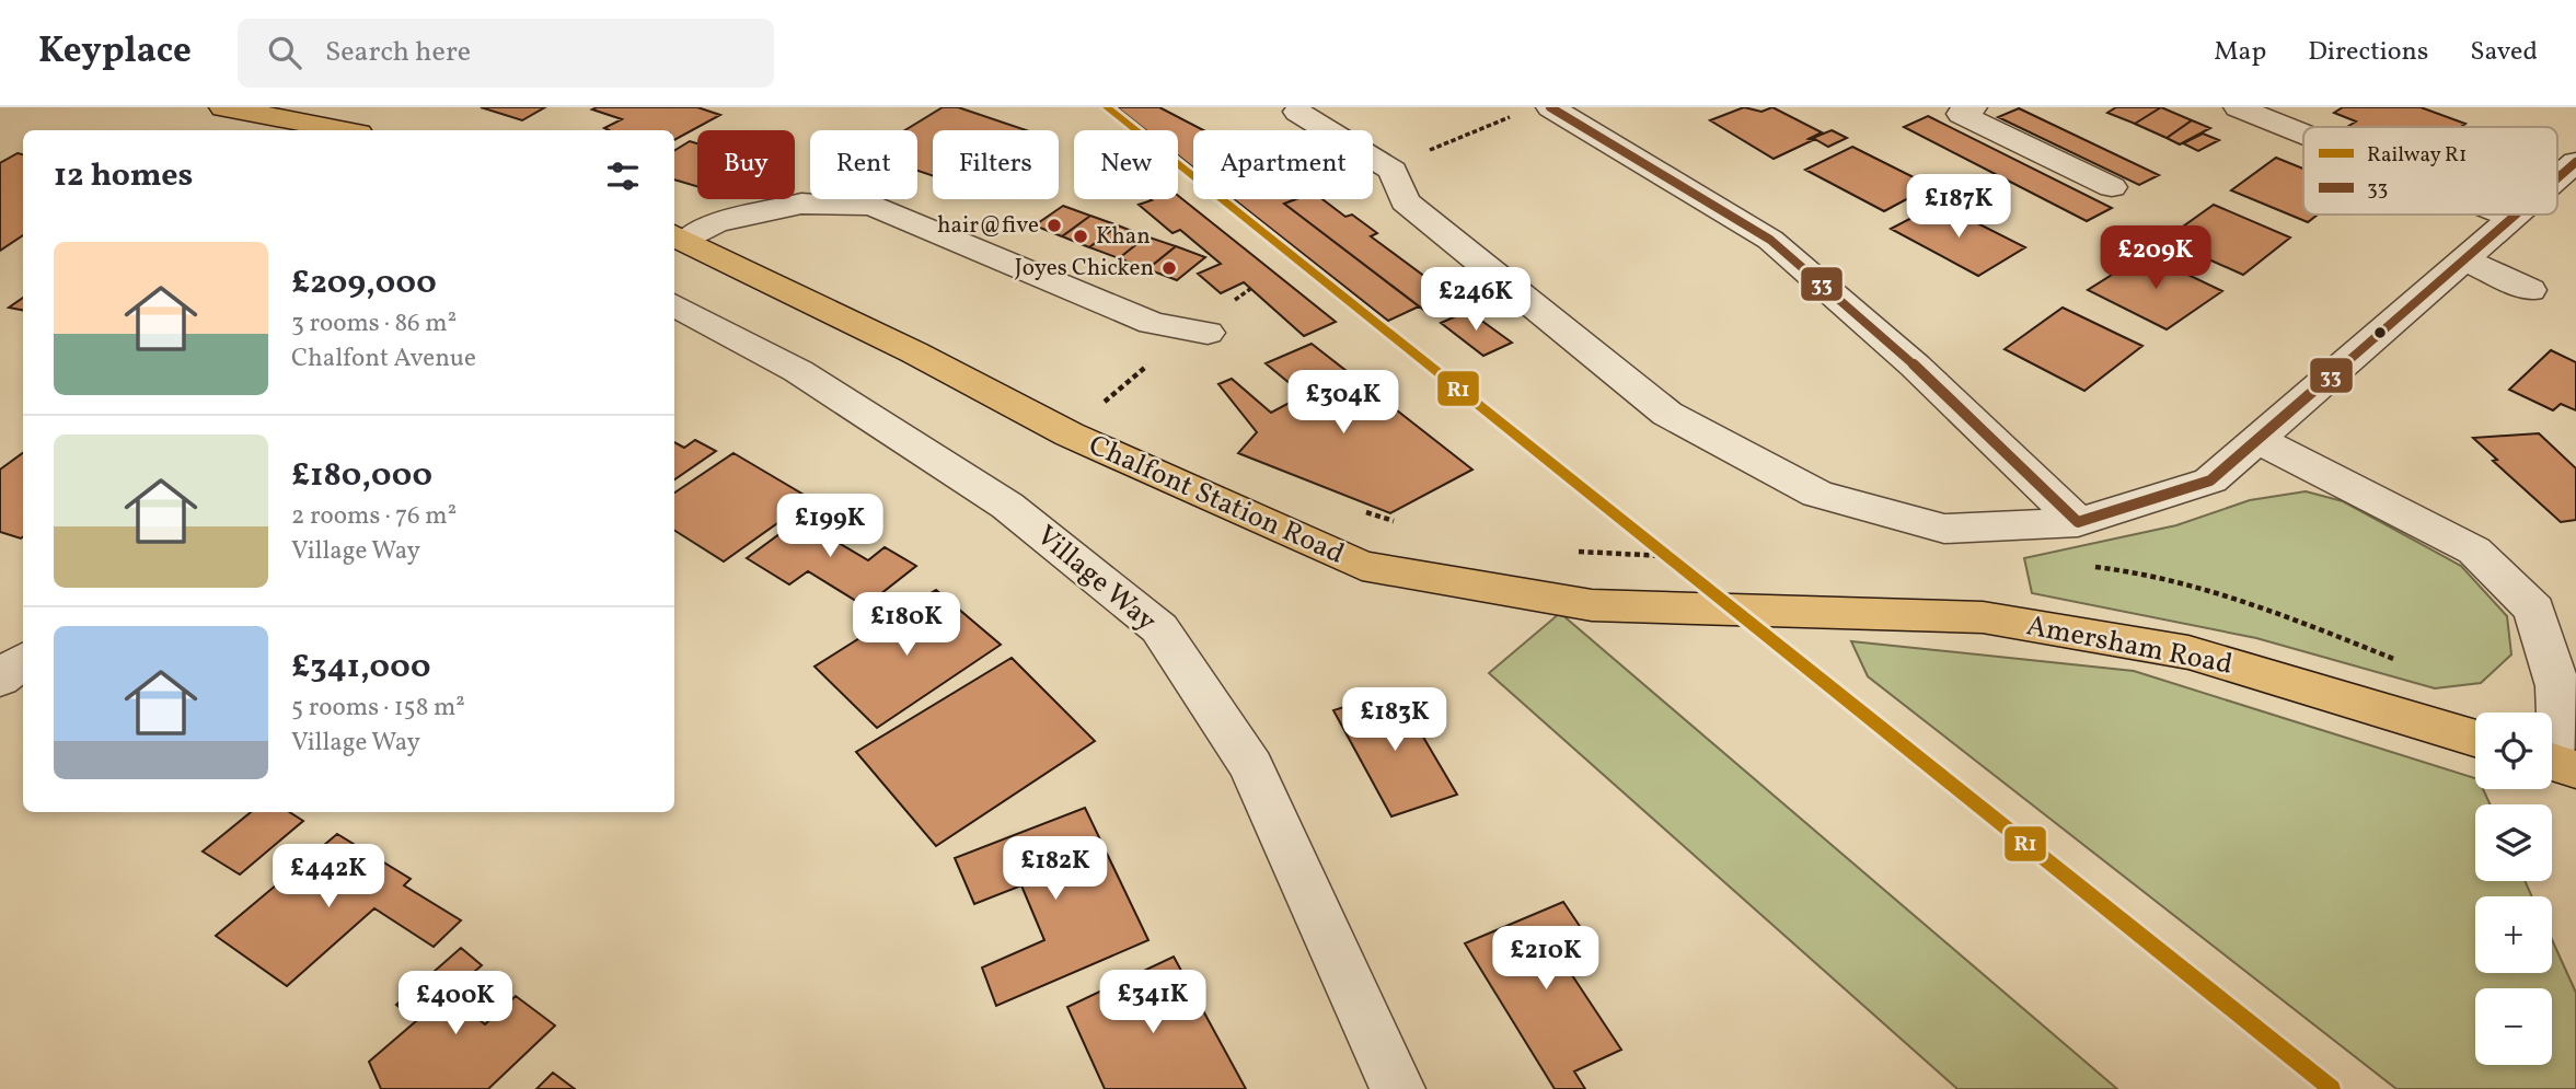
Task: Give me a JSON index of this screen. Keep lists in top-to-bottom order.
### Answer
{
  "streets": {
    "main road": ["Chalfont Station Road", "Amersham Road"],
    "street": ["Village Way"]
  },
  "crossings": [
    ["Chalfont Station Road", "Amersham Road"]
  ],
  "places": ["hair@five", "Khan", "Joyes Chicken"],
  "lines": ["rail line R1", "transit line 33"],
  "legend": ["Railway R1", "33"],
  "page": {
    "header": "Keyplace",
    "search": "Search here",
    "nav": ["Map", "Directions", "Saved"],
    "chip": [
      "Buy",
      "Rent",
      "Filters",
      "New",
      "Apartment"
    ],
    "heading": "12 homes",
    "price": [
      "£187K",
      "£209K",
      "£246K",
      "£304K",
      "£199K",
      "£180K",
      "£183K",
      "£182K",
      "£442K",
      "£210K",
      "£341K",
      "£400K"
    ],
    "list": [
      {
        "name": "£209,000",
        "note": "3 rooms · 86 m² · Chalfont Avenue"
      },
      {
        "name": "£180,000",
        "note": "2 rooms · 76 m² · Village Way"
      },
      {
        "name": "£341,000",
        "note": "5 rooms · 158 m² · Village Way"
      }
    ],
    "map_buttons": ["+", "−"]
  }
}
